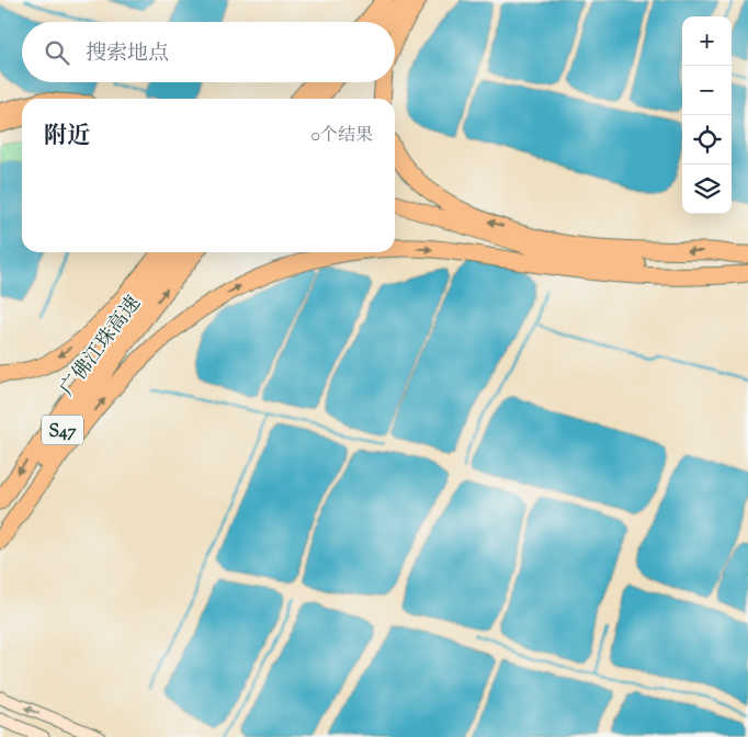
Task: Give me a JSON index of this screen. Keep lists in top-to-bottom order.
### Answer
{
  "streets": {
    "highway": ["广佛江珠高速", "S47"]
  },
  "page": {
    "map_buttons": ["+", "−"],
    "search": "搜索地点",
    "heading": ["附近", "0个结果"]
  }
}
